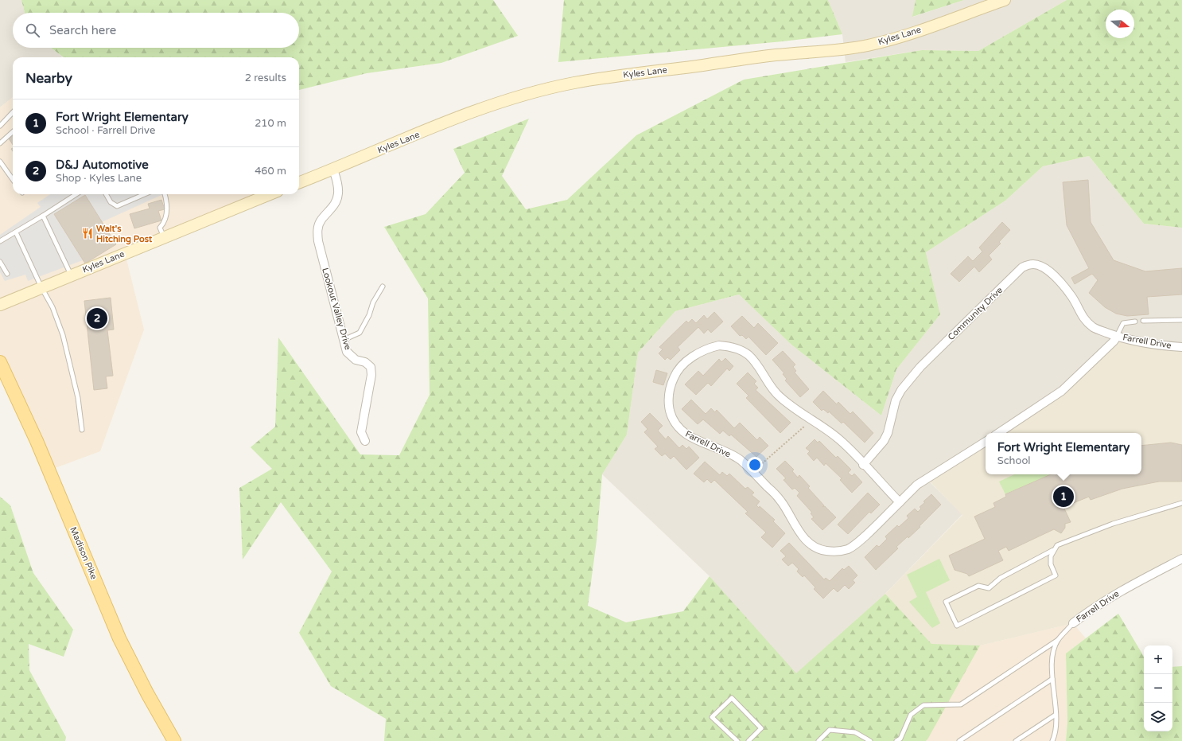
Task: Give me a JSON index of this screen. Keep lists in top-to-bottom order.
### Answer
{
  "streets": {
    "main road": ["Kyles Lane", "Madison Pike"],
    "street": ["Lookout Valley Drive", "Community Drive", "Farrell Drive"]
  },
  "crossings": [
    ["Kyles Lane", "Lookout Valley Drive"],
    ["Community Drive", "Farrell Drive"]
  ],
  "places": {
    "restaurant": ["Walt's Hitching Post"]
  },
  "north": "right",
  "page": {
    "search": "Search here",
    "heading": ["Nearby", "2 results"],
    "list": [
      {
        "mark": "1",
        "name": "Fort Wright Elementary",
        "note": "School · Farrell Drive",
        "value": "210 m"
      },
      {
        "mark": "2",
        "name": "D&J Automotive",
        "note": "Shop · Kyles Lane",
        "value": "460 m"
      }
    ],
    "pins": ["2", "1"],
    "popup": ["Fort Wright Elementary", "School"],
    "map_buttons": ["+", "−"]
  }
}
